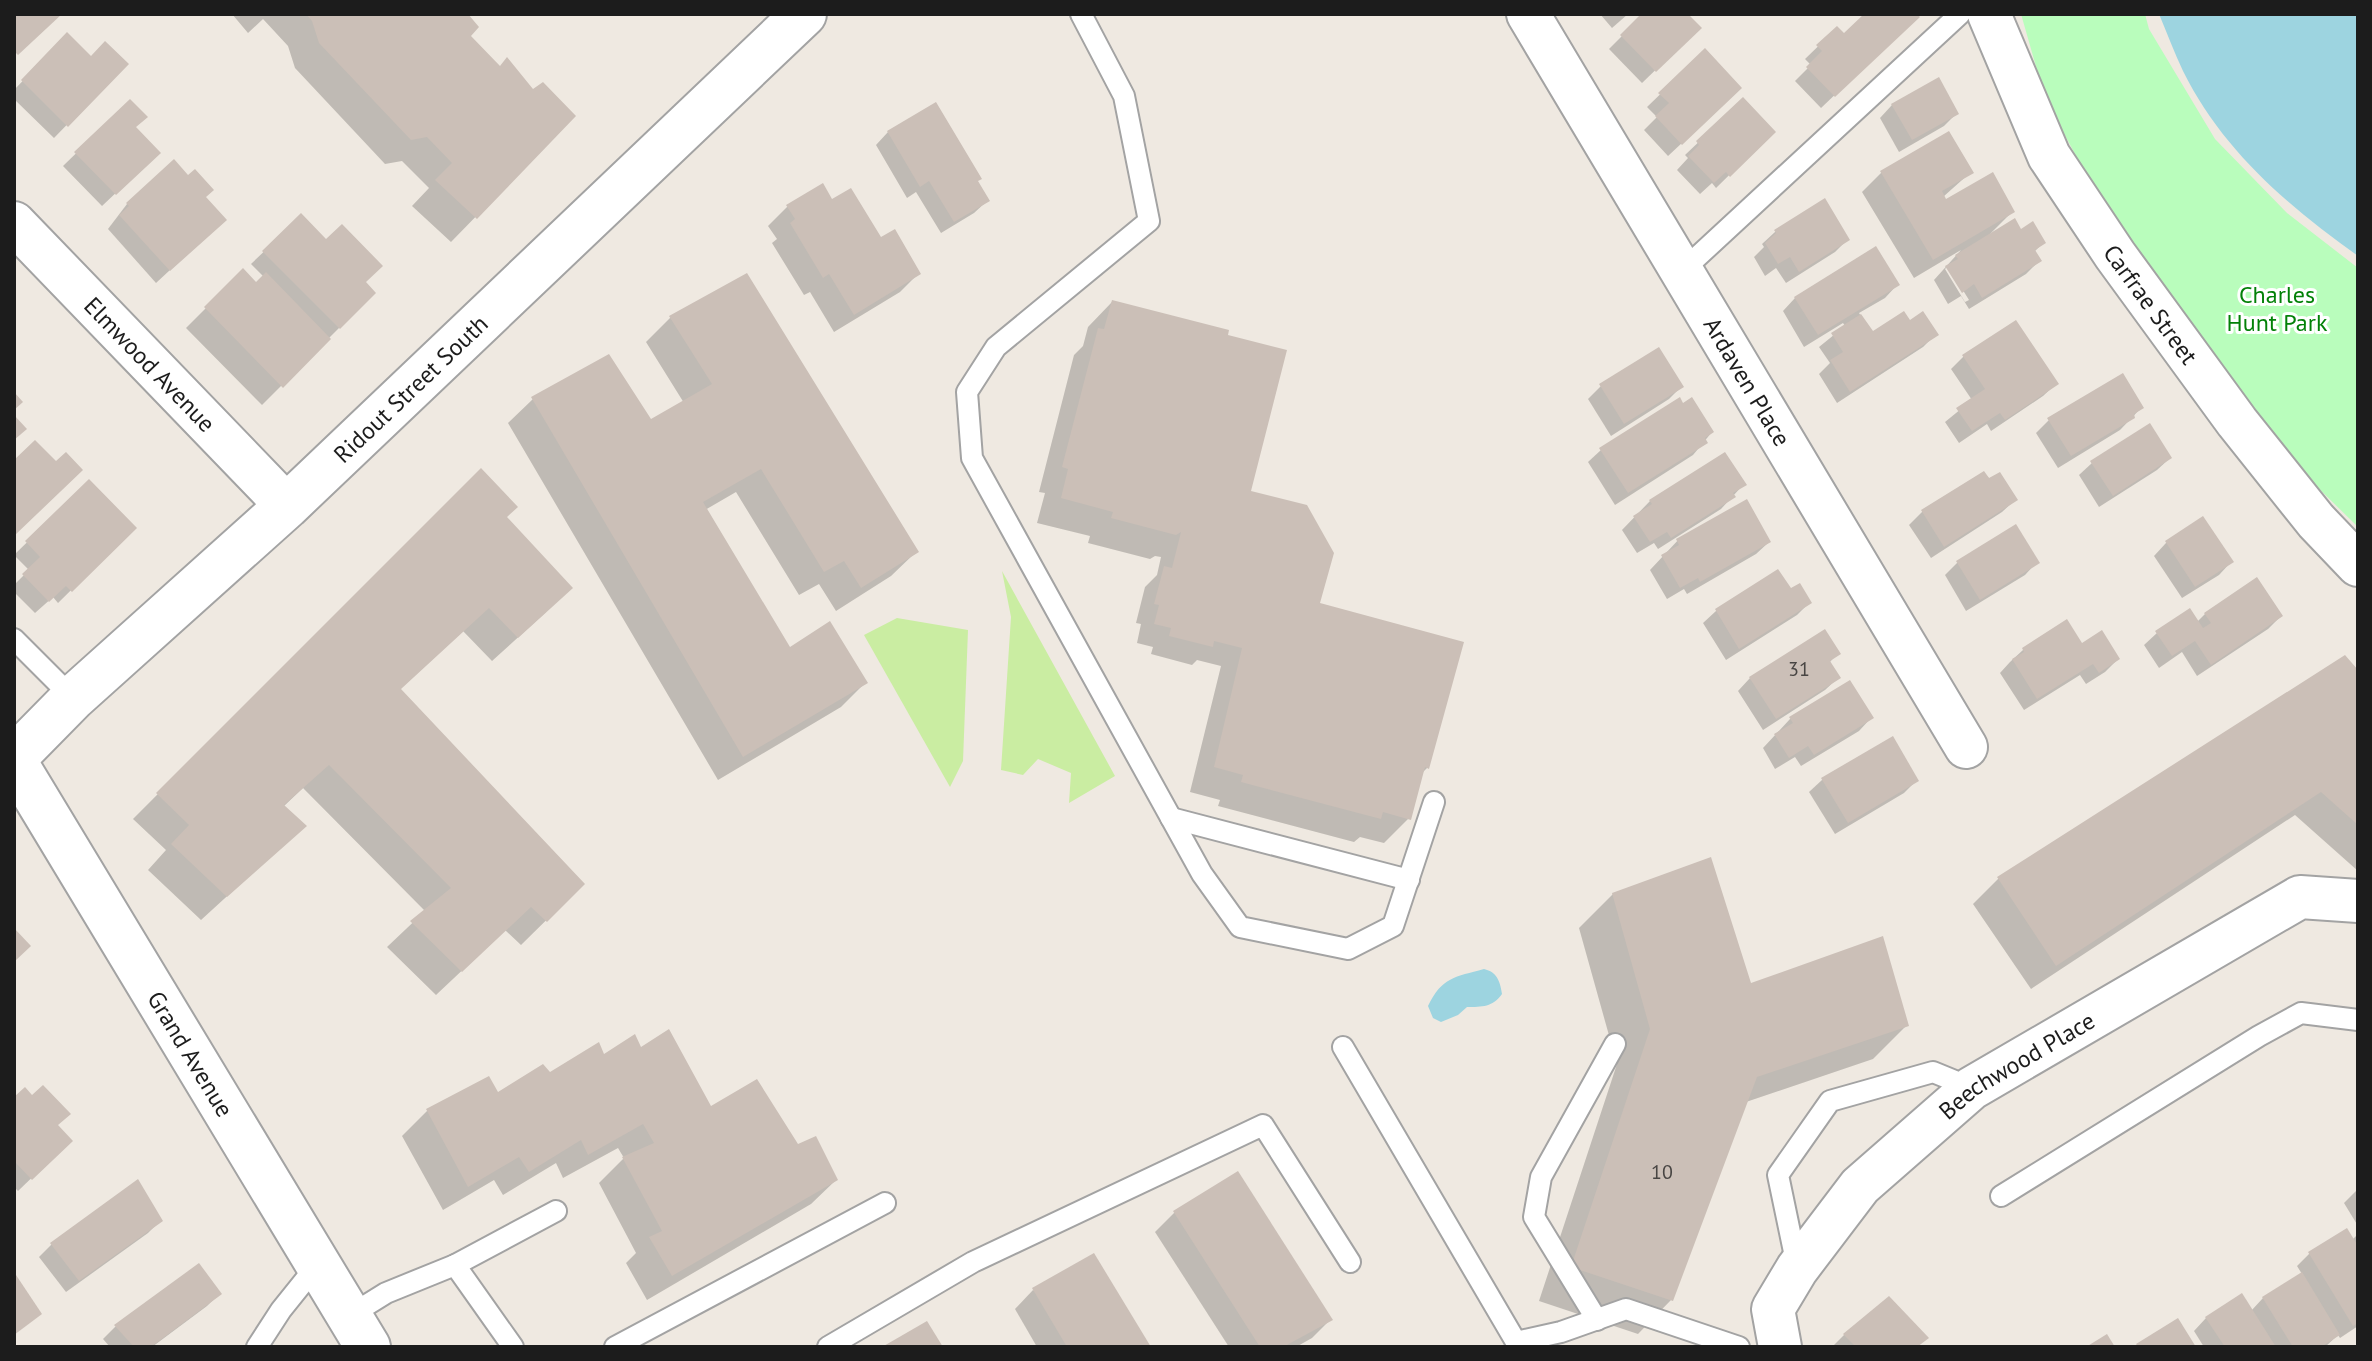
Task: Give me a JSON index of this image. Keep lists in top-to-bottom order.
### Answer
{
  "streets": {
    "street": [
      "Carfrae Street",
      "Elmwood Avenue",
      "Ardaven Place",
      "Ridout Street South",
      "Grand Avenue",
      "Beechwood Place"
    ]
  },
  "crossings": [
    ["Elmwood Avenue", "Ridout Street South"],
    ["Ridout Street South", "Grand Avenue"]
  ],
  "parks": ["Charles Hunt Park"],
  "house_numbers": ["31", "10"]
}
